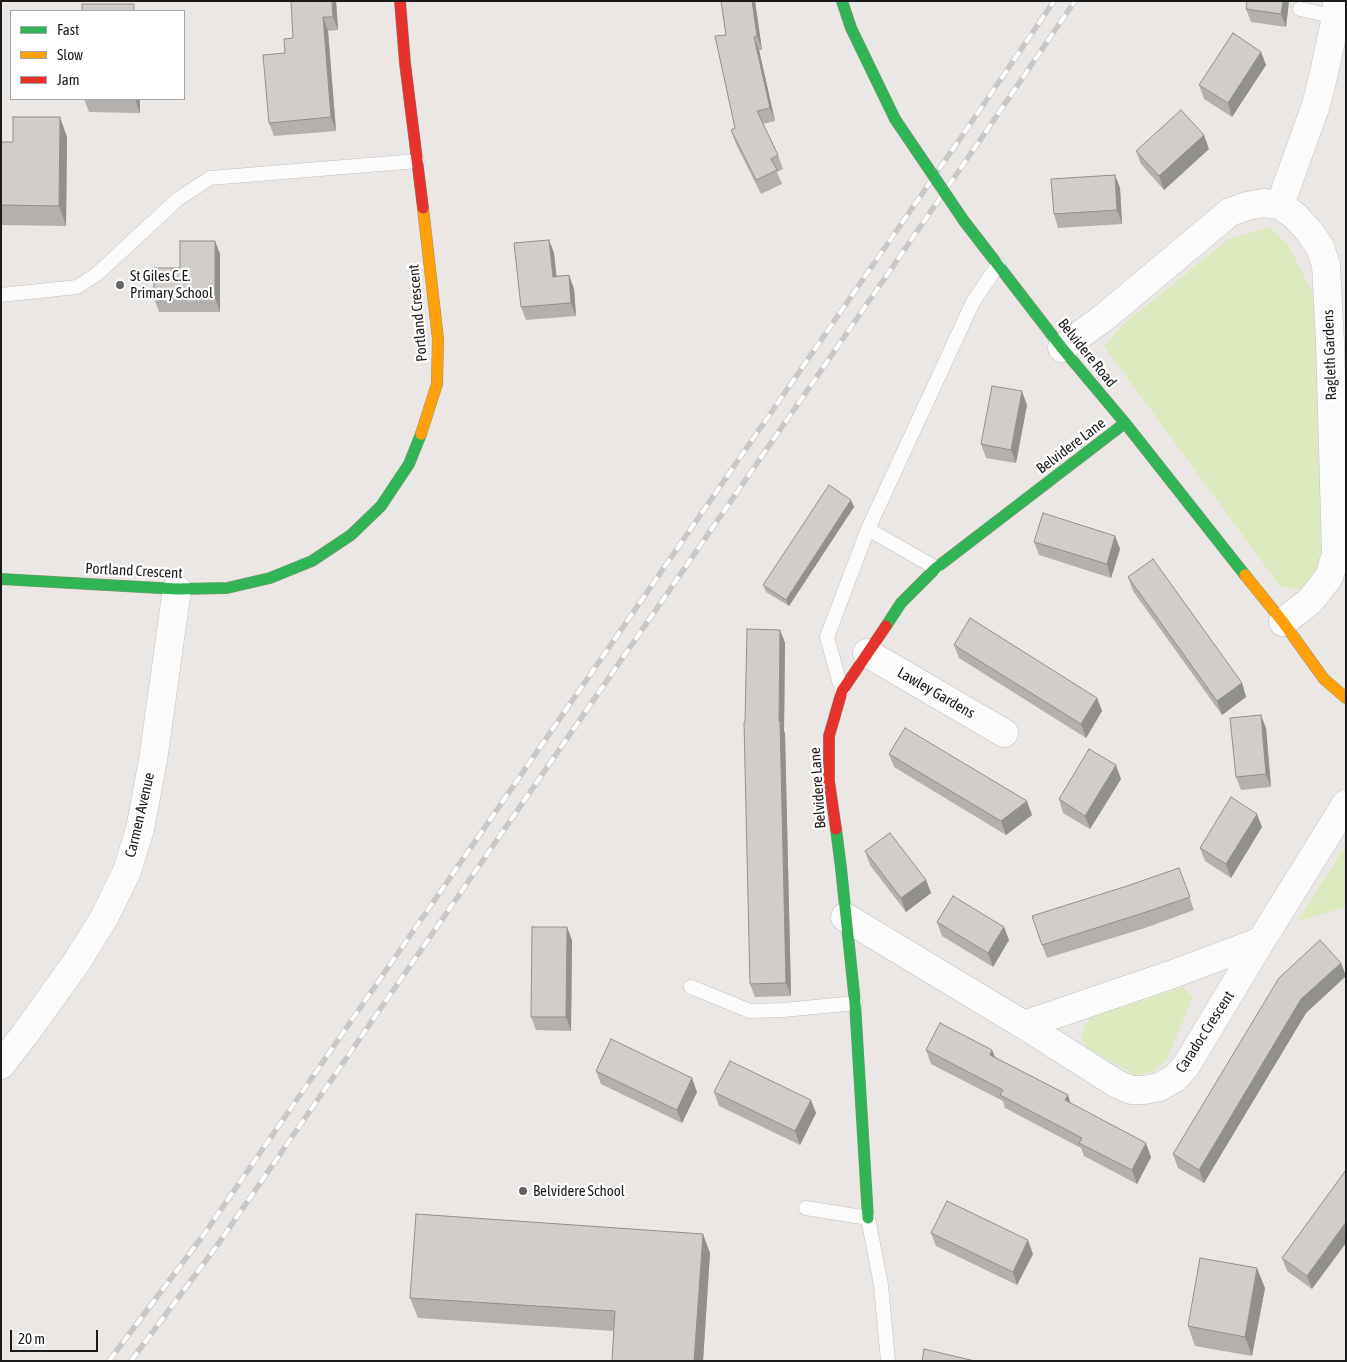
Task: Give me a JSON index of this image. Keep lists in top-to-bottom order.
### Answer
{
  "streets": {
    "street": [
      "Portland Crescent",
      "Belvidere Road",
      "Ragleth Gardens",
      "Belvidere Lane",
      "Lawley Gardens",
      "Carmen Avenue",
      "Caradoc Crescent"
    ]
  },
  "crossings": [
    ["Portland Crescent", "Carmen Avenue"],
    ["Belvidere Road", "Ragleth Gardens"],
    ["Belvidere Road", "Belvidere Lane"],
    ["Belvidere Lane", "Lawley Gardens"],
    ["Belvidere Lane", "Caradoc Crescent"]
  ],
  "places": ["St Giles C.E. Primary School", "Belvidere School"],
  "legend": ["Fast", "Slow", "Jam"],
  "scale_bar": "20 m"
}
